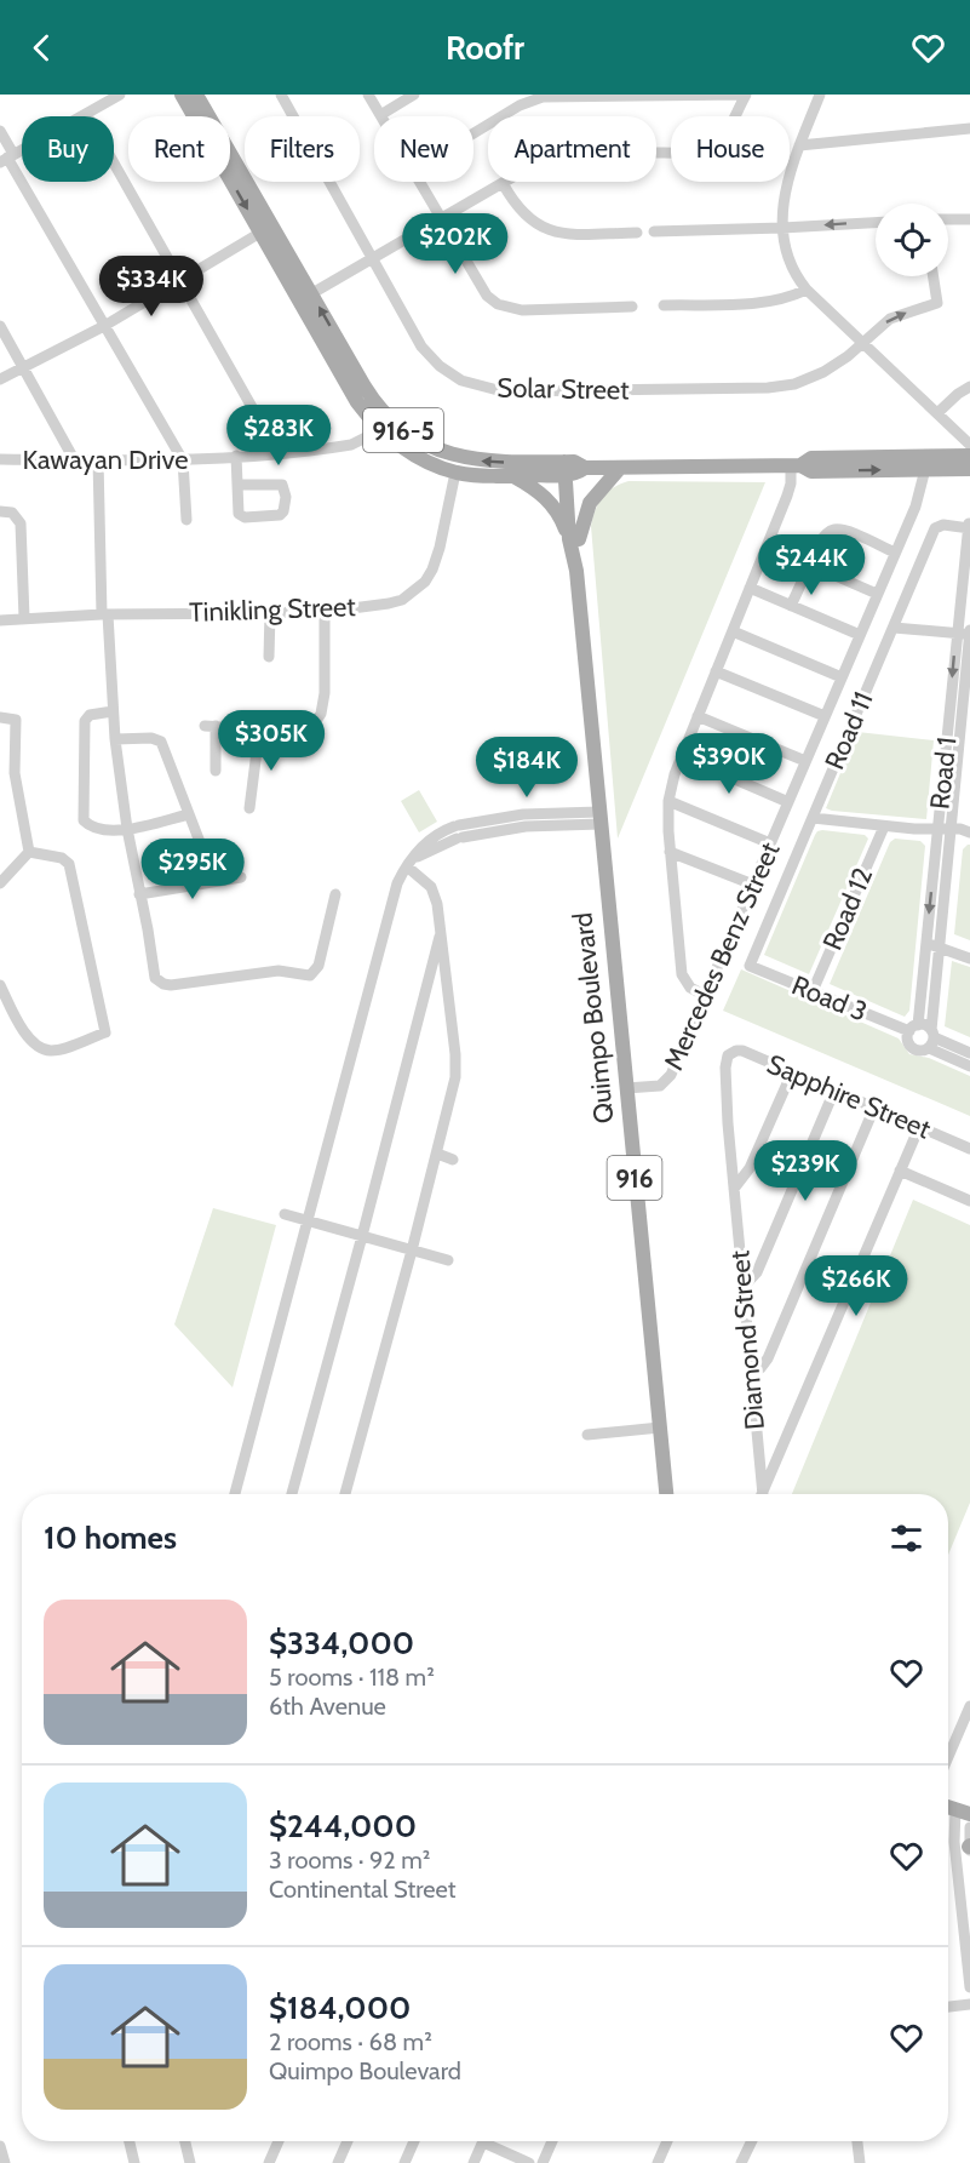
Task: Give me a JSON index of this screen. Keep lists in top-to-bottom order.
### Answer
{
  "streets": {
    "main road": ["916-5", "Quimpo Boulevard", "916"],
    "street": [
      "Solar Street",
      "Kawayan Drive",
      "Tinikling Street",
      "Road 11",
      "Road 1",
      "Road 12",
      "Mercedes Benz Street",
      "Road 3",
      "Sapphire Street",
      "Diamond Street"
    ]
  },
  "crossings": [
    ["916-5", "Kawayan Drive"],
    ["916-5", "Tinikling Street"],
    ["916-5", "Mercedes Benz Street"],
    ["916-5", "Quimpo Boulevard"],
    ["Road 11", "Road 1"],
    ["Road 11", "Road 3"],
    ["Road 1", "Road 3"],
    ["Road 12", "Road 3"],
    ["Mercedes Benz Street", "Quimpo Boulevard"],
    ["Sapphire Street", "Diamond Street"]
  ],
  "page": {
    "header": "Roofr",
    "chip": [
      "Buy",
      "Rent",
      "Filters",
      "New",
      "Apartment",
      "House"
    ],
    "price": [
      "$202K",
      "$334K",
      "$283K",
      "$244K",
      "$305K",
      "$390K",
      "$184K",
      "$295K",
      "$239K",
      "$266K"
    ],
    "heading": "10 homes",
    "list": [
      {
        "name": "$334,000",
        "note": "5 rooms · 118 m² · 6th Avenue"
      },
      {
        "name": "$244,000",
        "note": "3 rooms · 92 m² · Continental Street"
      },
      {
        "name": "$184,000",
        "note": "2 rooms · 68 m² · Quimpo Boulevard"
      }
    ]
  }
}
